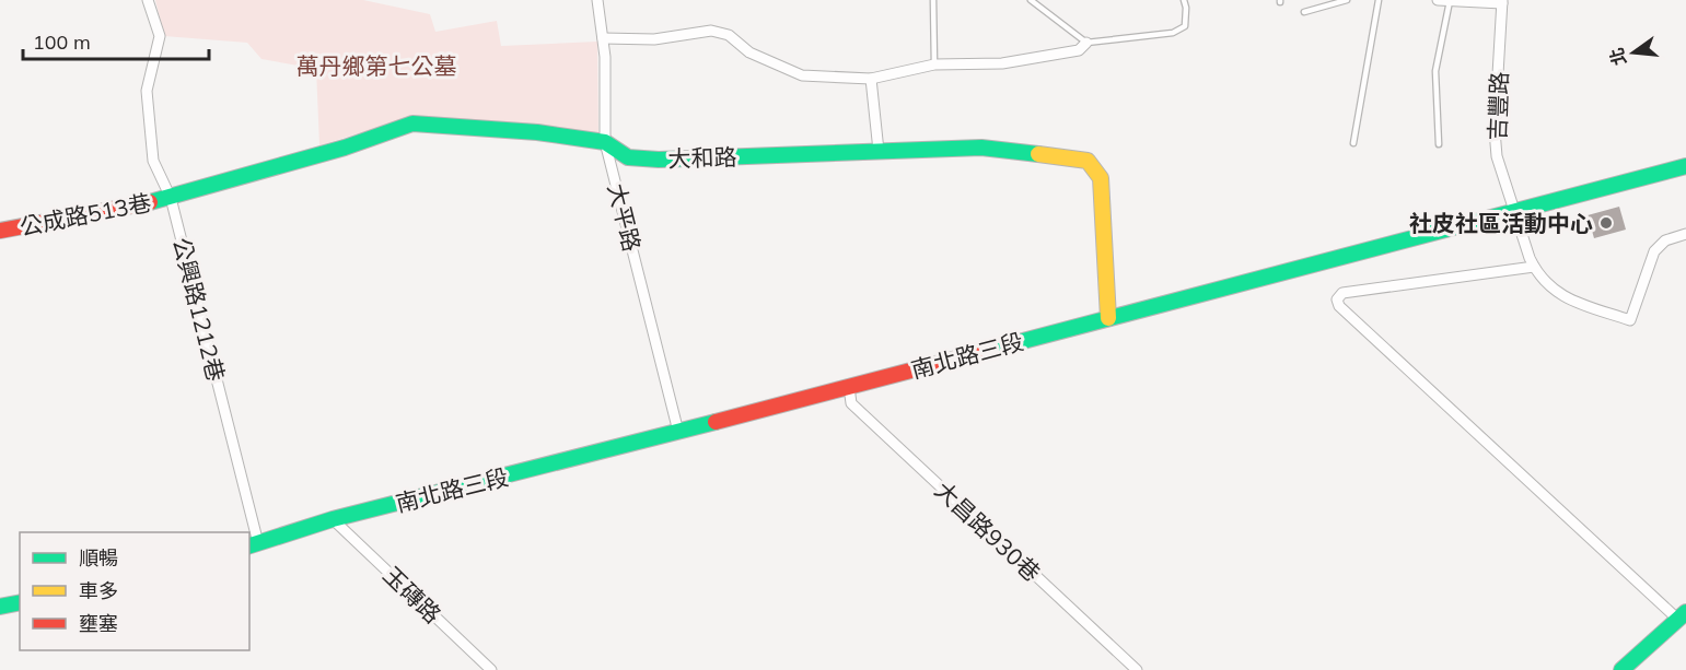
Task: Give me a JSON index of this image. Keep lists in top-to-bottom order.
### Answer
{
  "streets": {
    "street": [
      "吉豐路",
      "大和路",
      "公成路513巷",
      "大平路",
      "公興路1212巷",
      "南北路三段",
      "大昌路930巷",
      "玉磚路"
    ]
  },
  "crossings": [
    ["吉豐路", "南北路三段"],
    ["大和路", "公成路513巷"],
    ["大和路", "大平路"],
    ["大和路", "公興路1212巷"],
    ["大和路", "南北路三段"],
    ["公成路513巷", "公興路1212巷"],
    ["大平路", "南北路三段"],
    ["公興路1212巷", "南北路三段"],
    ["南北路三段", "大昌路930巷"],
    ["南北路三段", "玉磚路"]
  ],
  "parks": ["萬丹鄉第七公墓"],
  "places": ["社皮社區活動中心"],
  "legend": ["順暢", "車多", "壅塞"],
  "scale_bar": "100 m",
  "north": "left"
}
